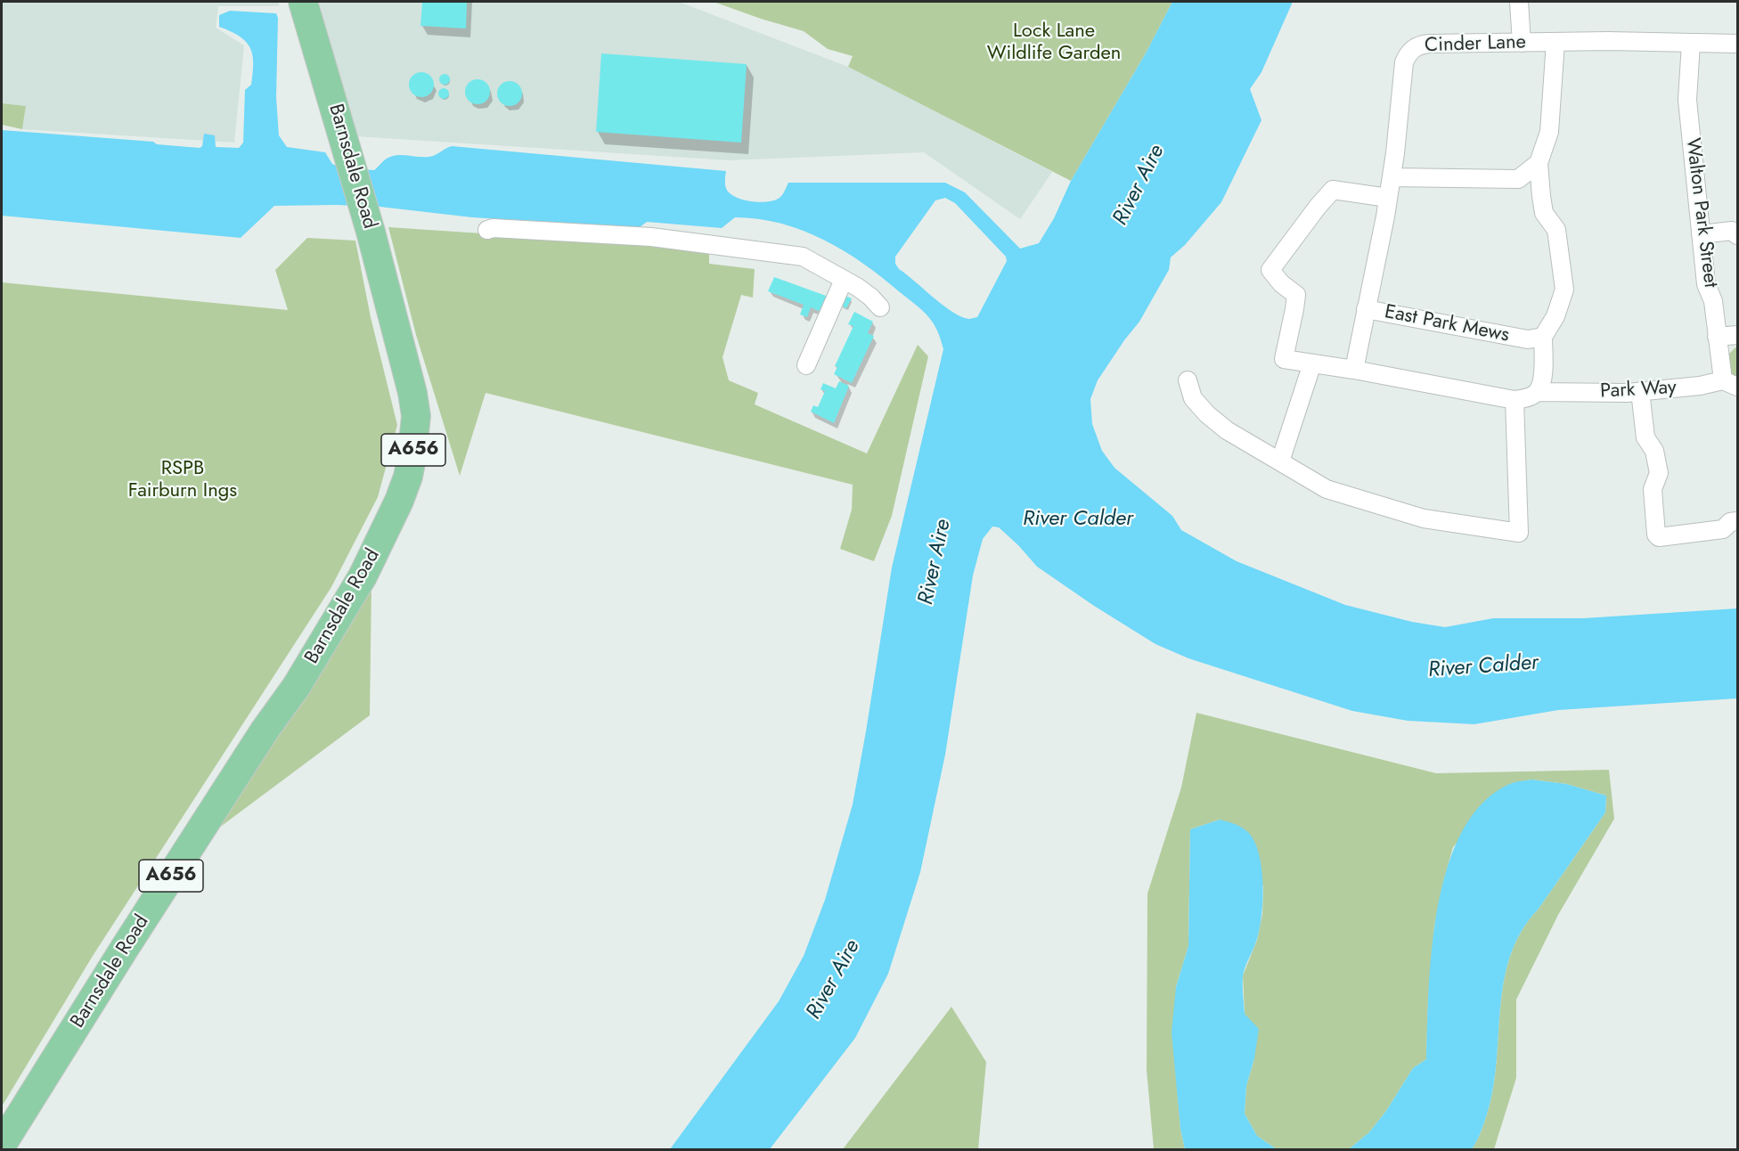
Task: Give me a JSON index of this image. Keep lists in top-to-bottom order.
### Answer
{
  "streets": {
    "main road": ["Barnsdale Road", "A656"],
    "street": [
      "Cinder Lane",
      "Walton Park Street",
      "East Park Mews",
      "Park Way"
    ]
  },
  "crossings": [
    ["Cinder Lane", "Walton Park Street"],
    ["Cinder Lane", "East Park Mews"],
    ["Cinder Lane", "Park Way"],
    ["Walton Park Street", "Park Way"]
  ],
  "water": ["River Aire", "River Calder"],
  "parks": ["Lock Lane Wildlife Garden", "RSPB Fairburn Ings"]
}
